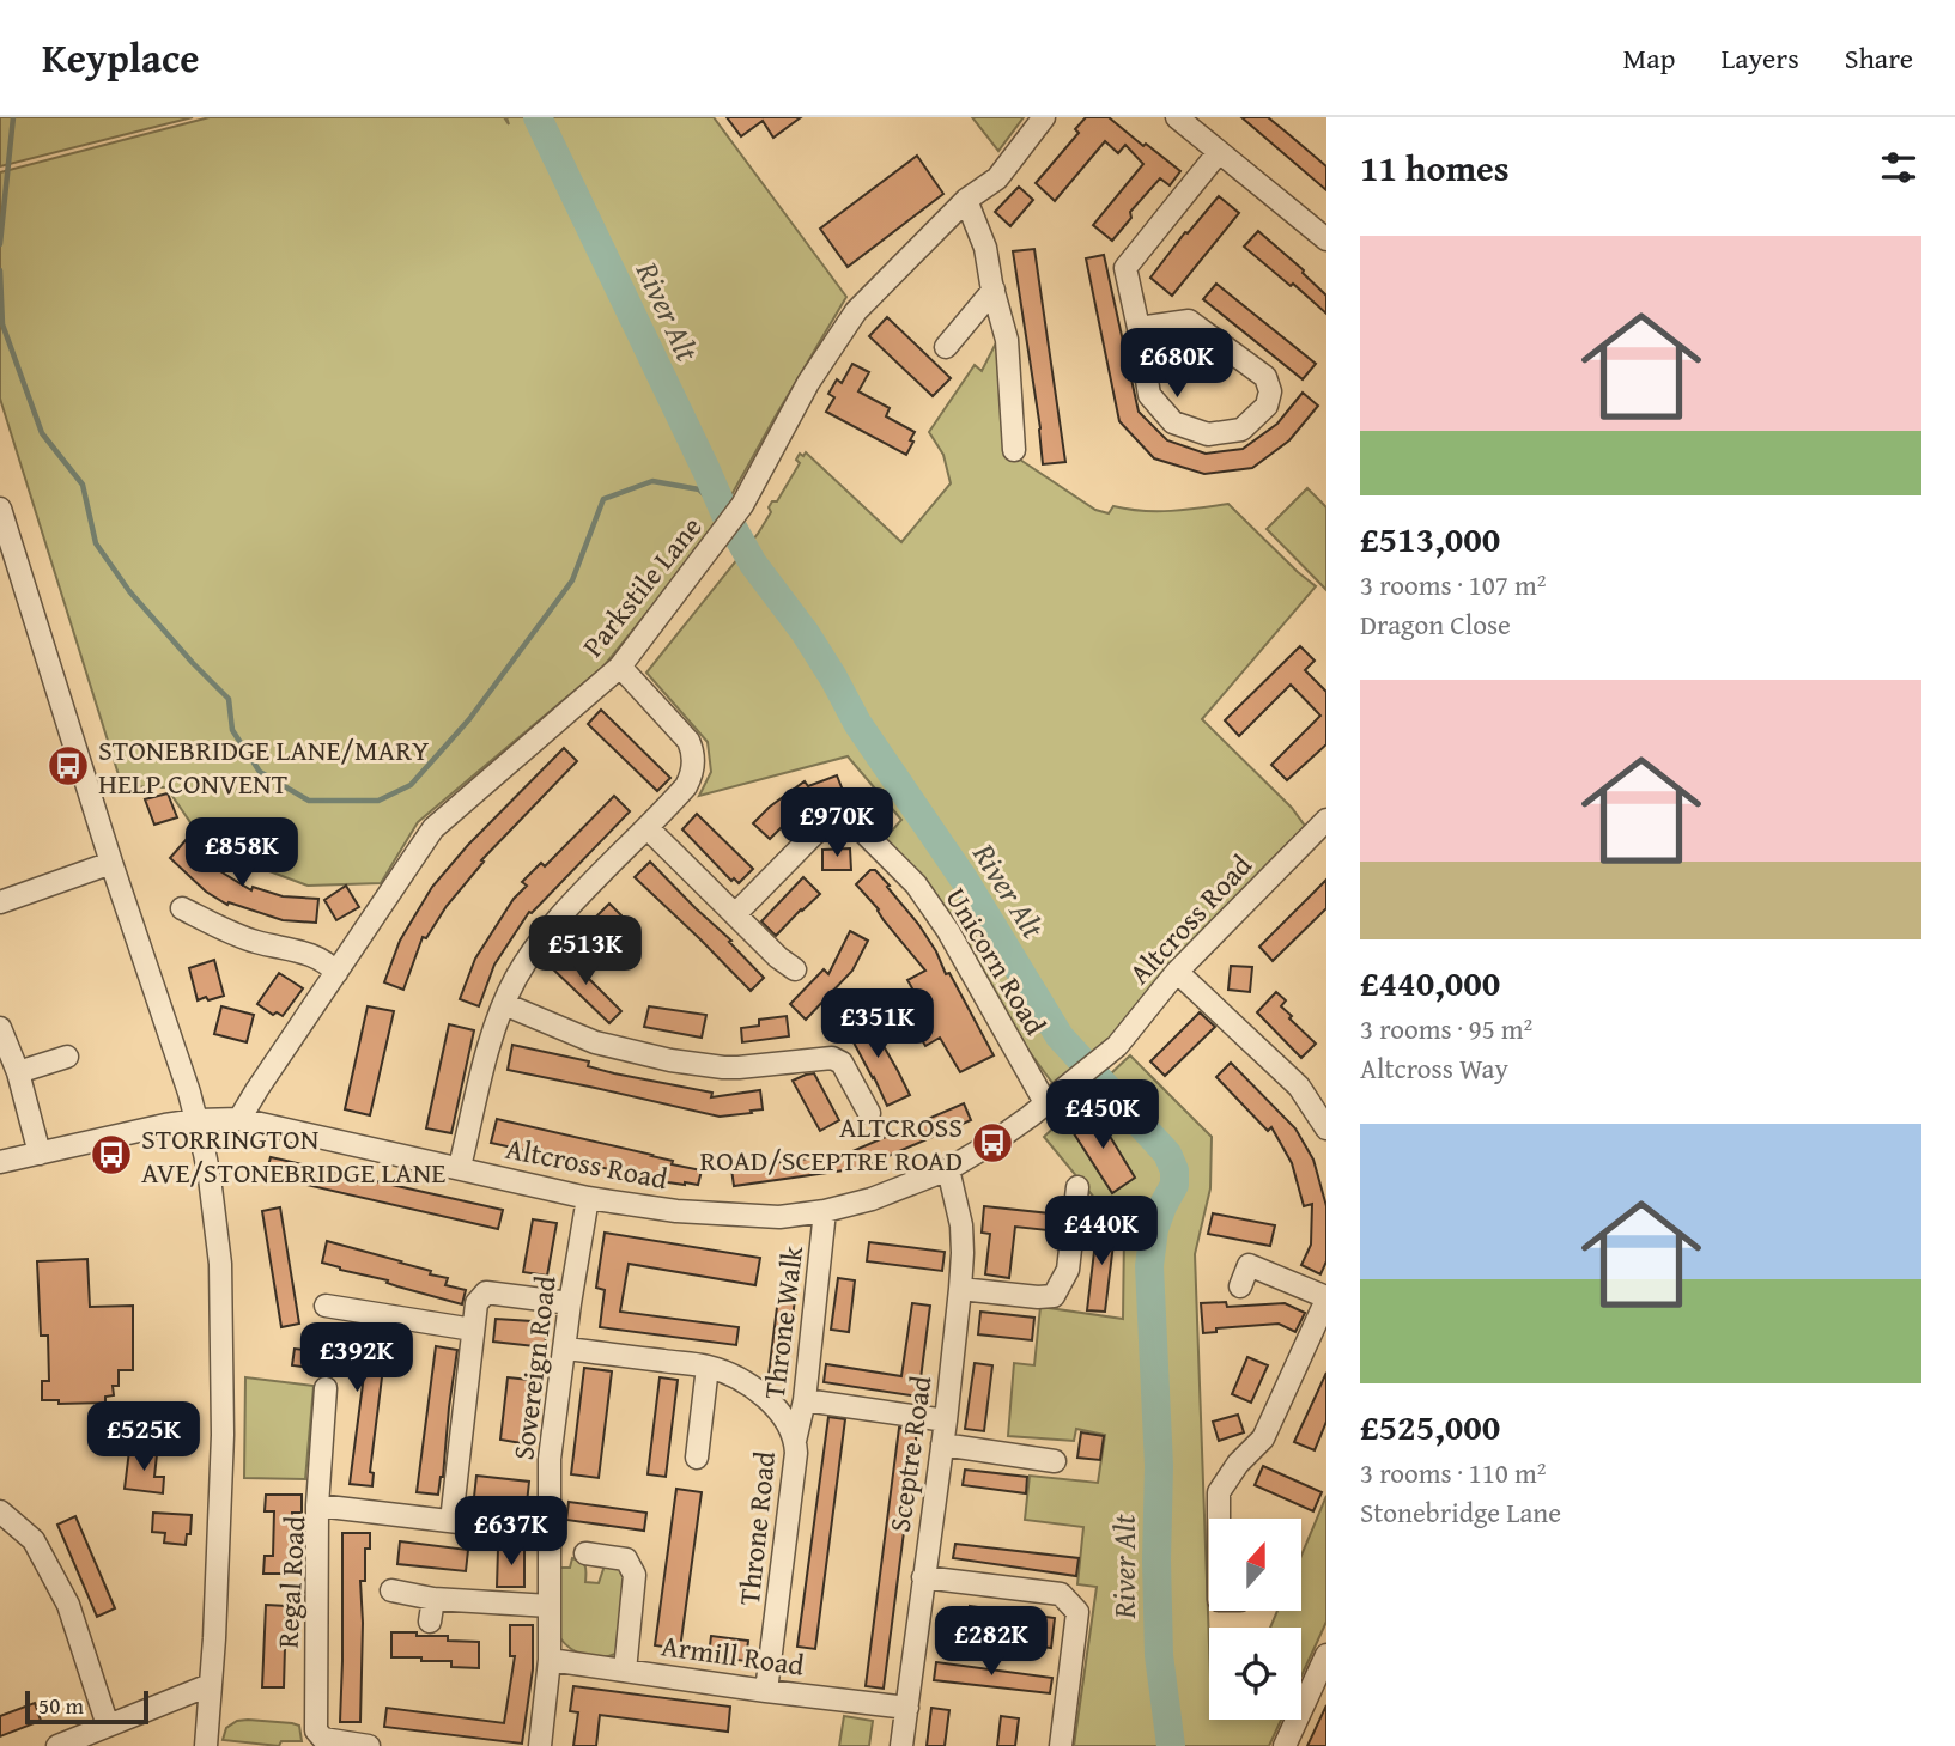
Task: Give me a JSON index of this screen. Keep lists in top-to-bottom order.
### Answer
{
  "streets": {
    "street": [
      "Parkstile Lane",
      "Altcross Road",
      "Unicorn Road",
      "Throne Walk",
      "Sovereign Road",
      "Sceptre Road",
      "Throne Road",
      "Regal Road",
      "Armill Road"
    ]
  },
  "crossings": [
    ["Parkstile Lane", "Altcross Road"],
    ["Altcross Road", "Unicorn Road"],
    ["Altcross Road", "Throne Walk"],
    ["Altcross Road", "Sovereign Road"],
    ["Altcross Road", "Sceptre Road"],
    ["Throne Walk", "Throne Road"],
    ["Sovereign Road", "Throne Road"],
    ["Sovereign Road", "Regal Road"],
    ["Sovereign Road", "Armill Road"],
    ["Sceptre Road", "Armill Road"],
    ["Throne Road", "Armill Road"]
  ],
  "water": ["River Alt"],
  "places": {
    "bus stop": ["STONEBRIDGE LANE/MARY HELP CONVENT", "ALTCROSS ROAD/SCEPTRE ROAD", "STORRINGTON AVE/STONEBRIDGE LANE"]
  },
  "scale_bar": "50 m",
  "north": "top",
  "page": {
    "header": "Keyplace",
    "nav": ["Map", "Layers", "Share"],
    "heading": "11 homes",
    "list": [
      {
        "name": "£513,000",
        "note": "3 rooms · 107 m² · Dragon Close"
      },
      {
        "name": "£440,000",
        "note": "3 rooms · 95 m² · Altcross Way"
      },
      {
        "name": "£525,000",
        "note": "3 rooms · 110 m² · Stonebridge Lane"
      }
    ],
    "price": [
      "£680K",
      "£970K",
      "£858K",
      "£513K",
      "£351K",
      "£450K",
      "£440K",
      "£392K",
      "£525K",
      "£637K",
      "£282K"
    ],
    "scale": "50 m"
  }
}
